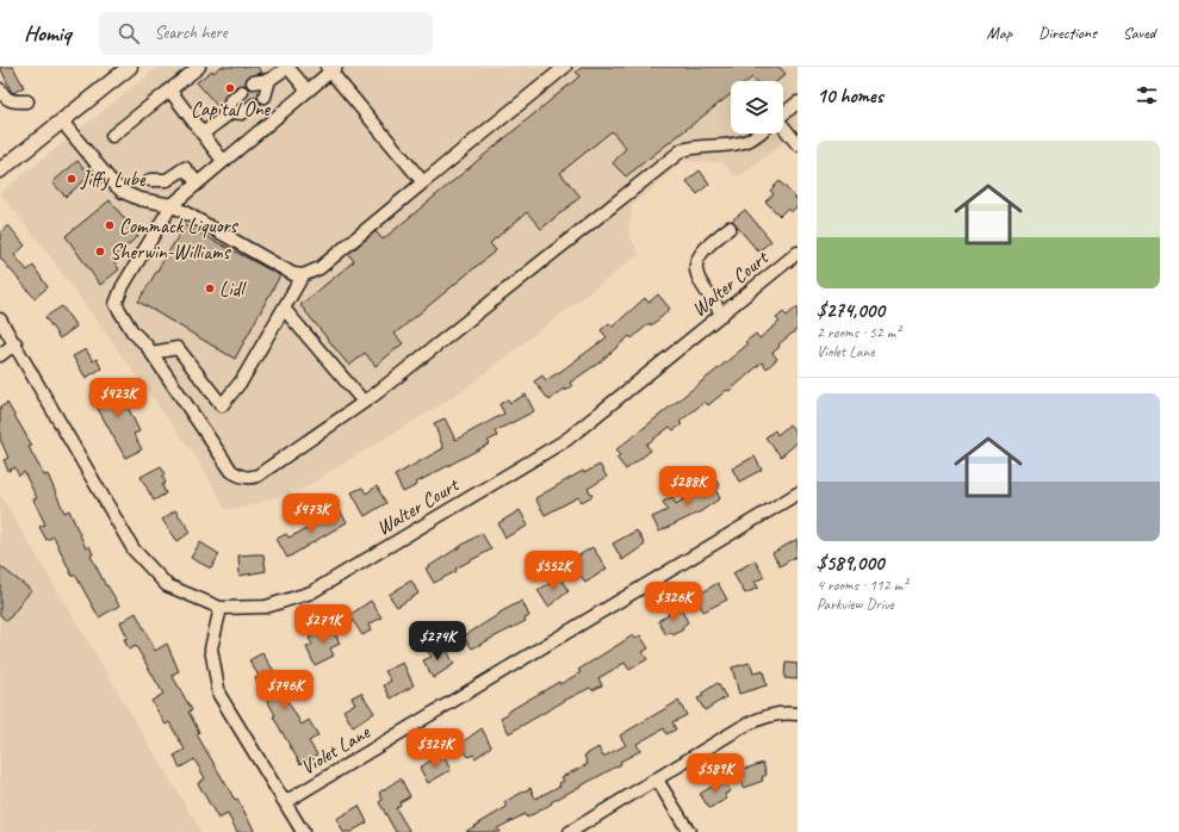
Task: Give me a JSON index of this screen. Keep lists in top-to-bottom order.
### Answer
{
  "streets": {
    "street": ["Walter Court", "Violet Lane"]
  },
  "places": [
    "Capital One",
    "Jiffy Lube",
    "Commack Liquors",
    "Sherwin-Williams",
    "Lidl"
  ],
  "page": {
    "header": "Homiq",
    "search": "Search here",
    "nav": ["Map", "Directions", "Saved"],
    "heading": "10 homes",
    "list": [
      {
        "name": "$274,000",
        "note": "2 rooms · 52 m² · Violet Lane"
      },
      {
        "name": "$589,000",
        "note": "4 rooms · 112 m² · Parkview Drive"
      }
    ],
    "price": [
      "$423K",
      "$288K",
      "$473K",
      "$552K",
      "$326K",
      "$271K",
      "$274K",
      "$746K",
      "$327K",
      "$589K"
    ]
  }
}
